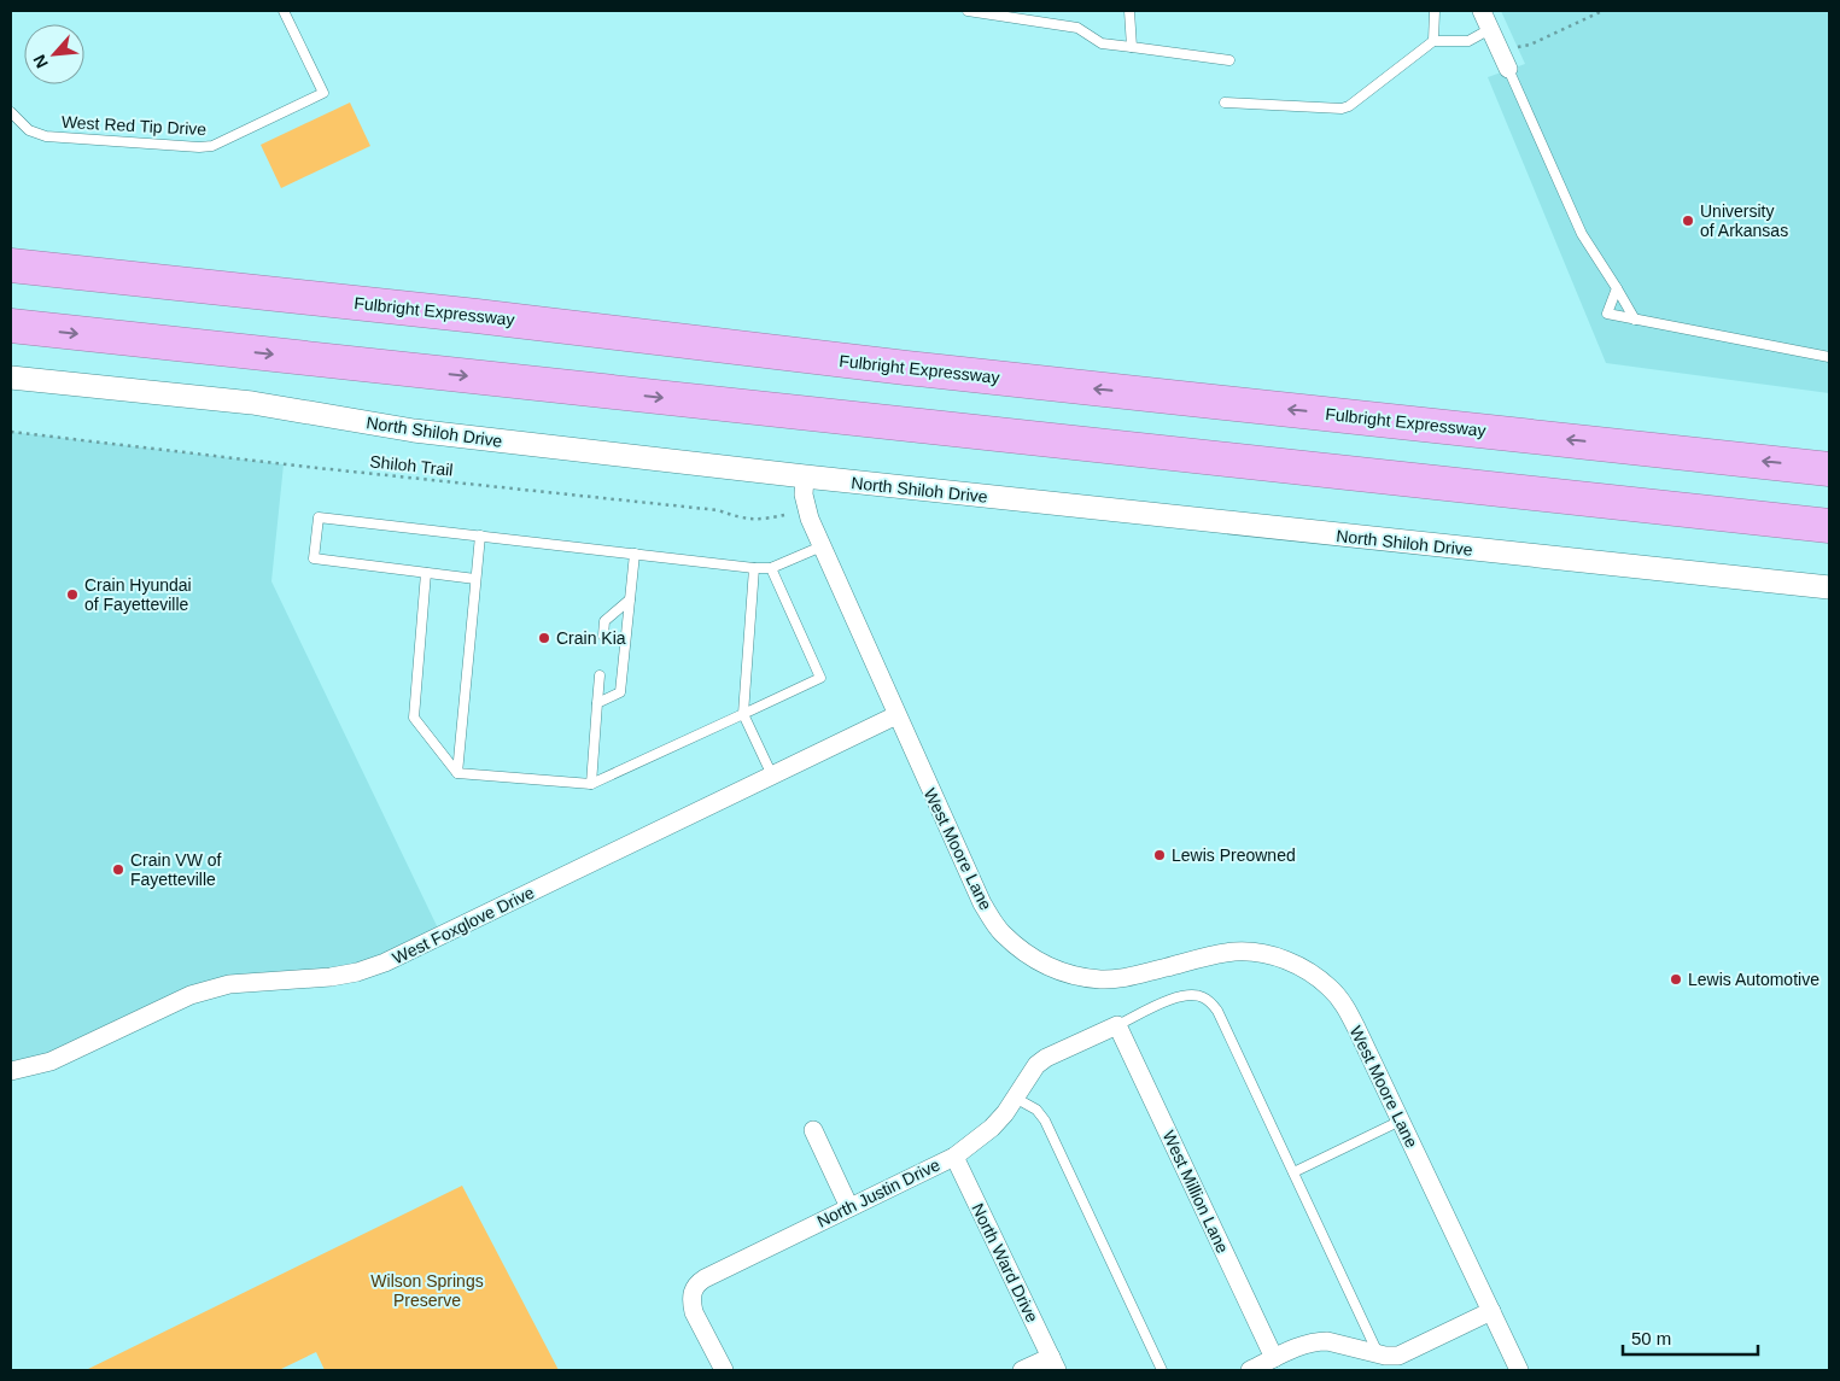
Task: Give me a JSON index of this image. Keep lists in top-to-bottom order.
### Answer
{
  "streets": {
    "highway": ["Fulbright Expressway"],
    "street": [
      "North Shiloh Drive",
      "West Moore Lane",
      "West Foxglove Drive",
      "West Million Lane",
      "North Justin Drive",
      "North Ward Drive"
    ],
    "lane": ["West Red Tip Drive"],
    "path": ["Shiloh Trail"]
  },
  "crossings": [
    ["North Shiloh Drive", "West Moore Lane"],
    ["Shiloh Trail", "West Moore Lane"],
    ["West Moore Lane", "West Foxglove Drive"],
    ["West Million Lane", "North Justin Drive"],
    ["North Justin Drive", "North Ward Drive"]
  ],
  "parks": ["Wilson Springs Preserve"],
  "places": [
    "University of Arkansas",
    "Crain Hyundai of Fayetteville",
    "Crain Kia",
    "Lewis Preowned",
    "Crain VW of Fayetteville",
    "Lewis Automotive"
  ],
  "scale_bar": "50 m",
  "north": "bottom left"
}
